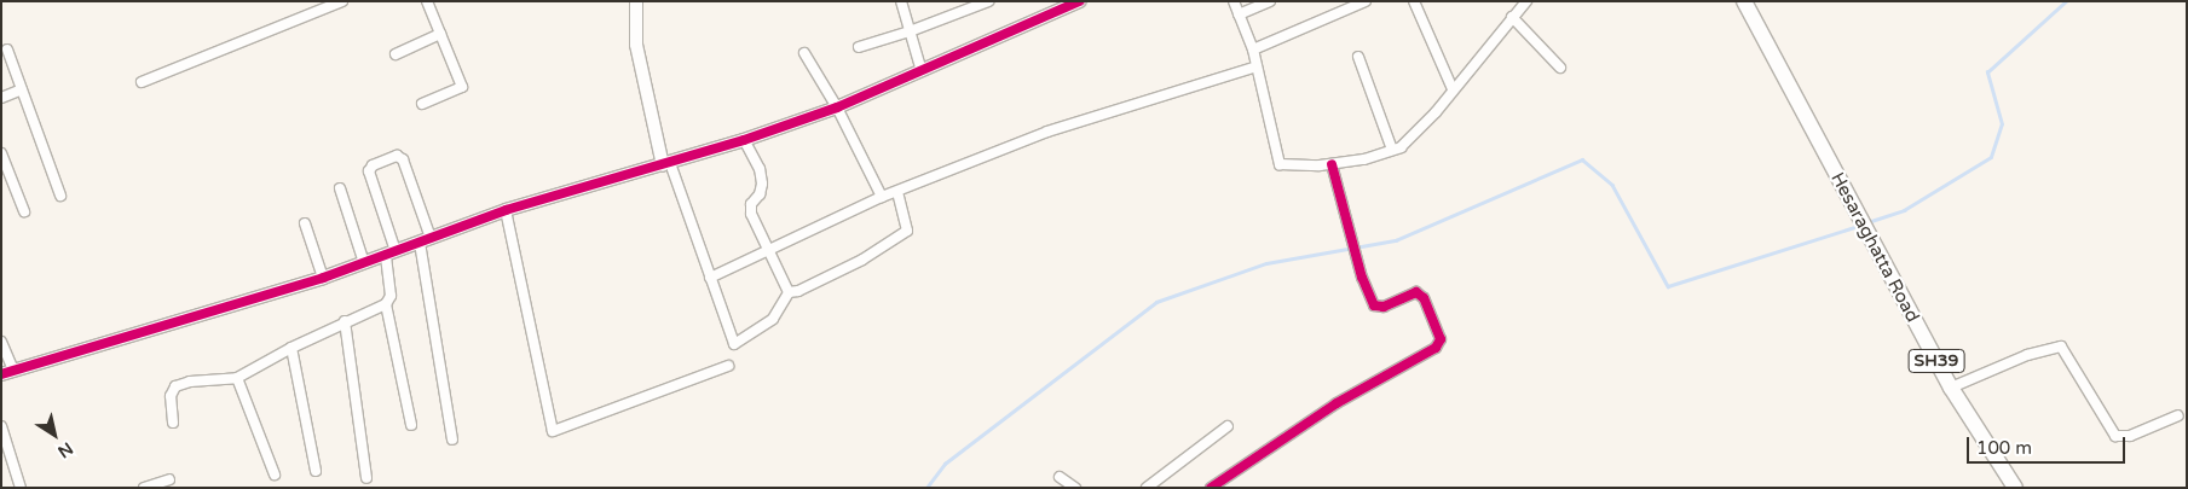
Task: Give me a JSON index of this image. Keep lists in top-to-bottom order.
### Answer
{
  "streets": {
    "main road": ["Hesaraghatta Road", "SH39"]
  },
  "scale_bar": "100 m",
  "north": "bottom right"
}
